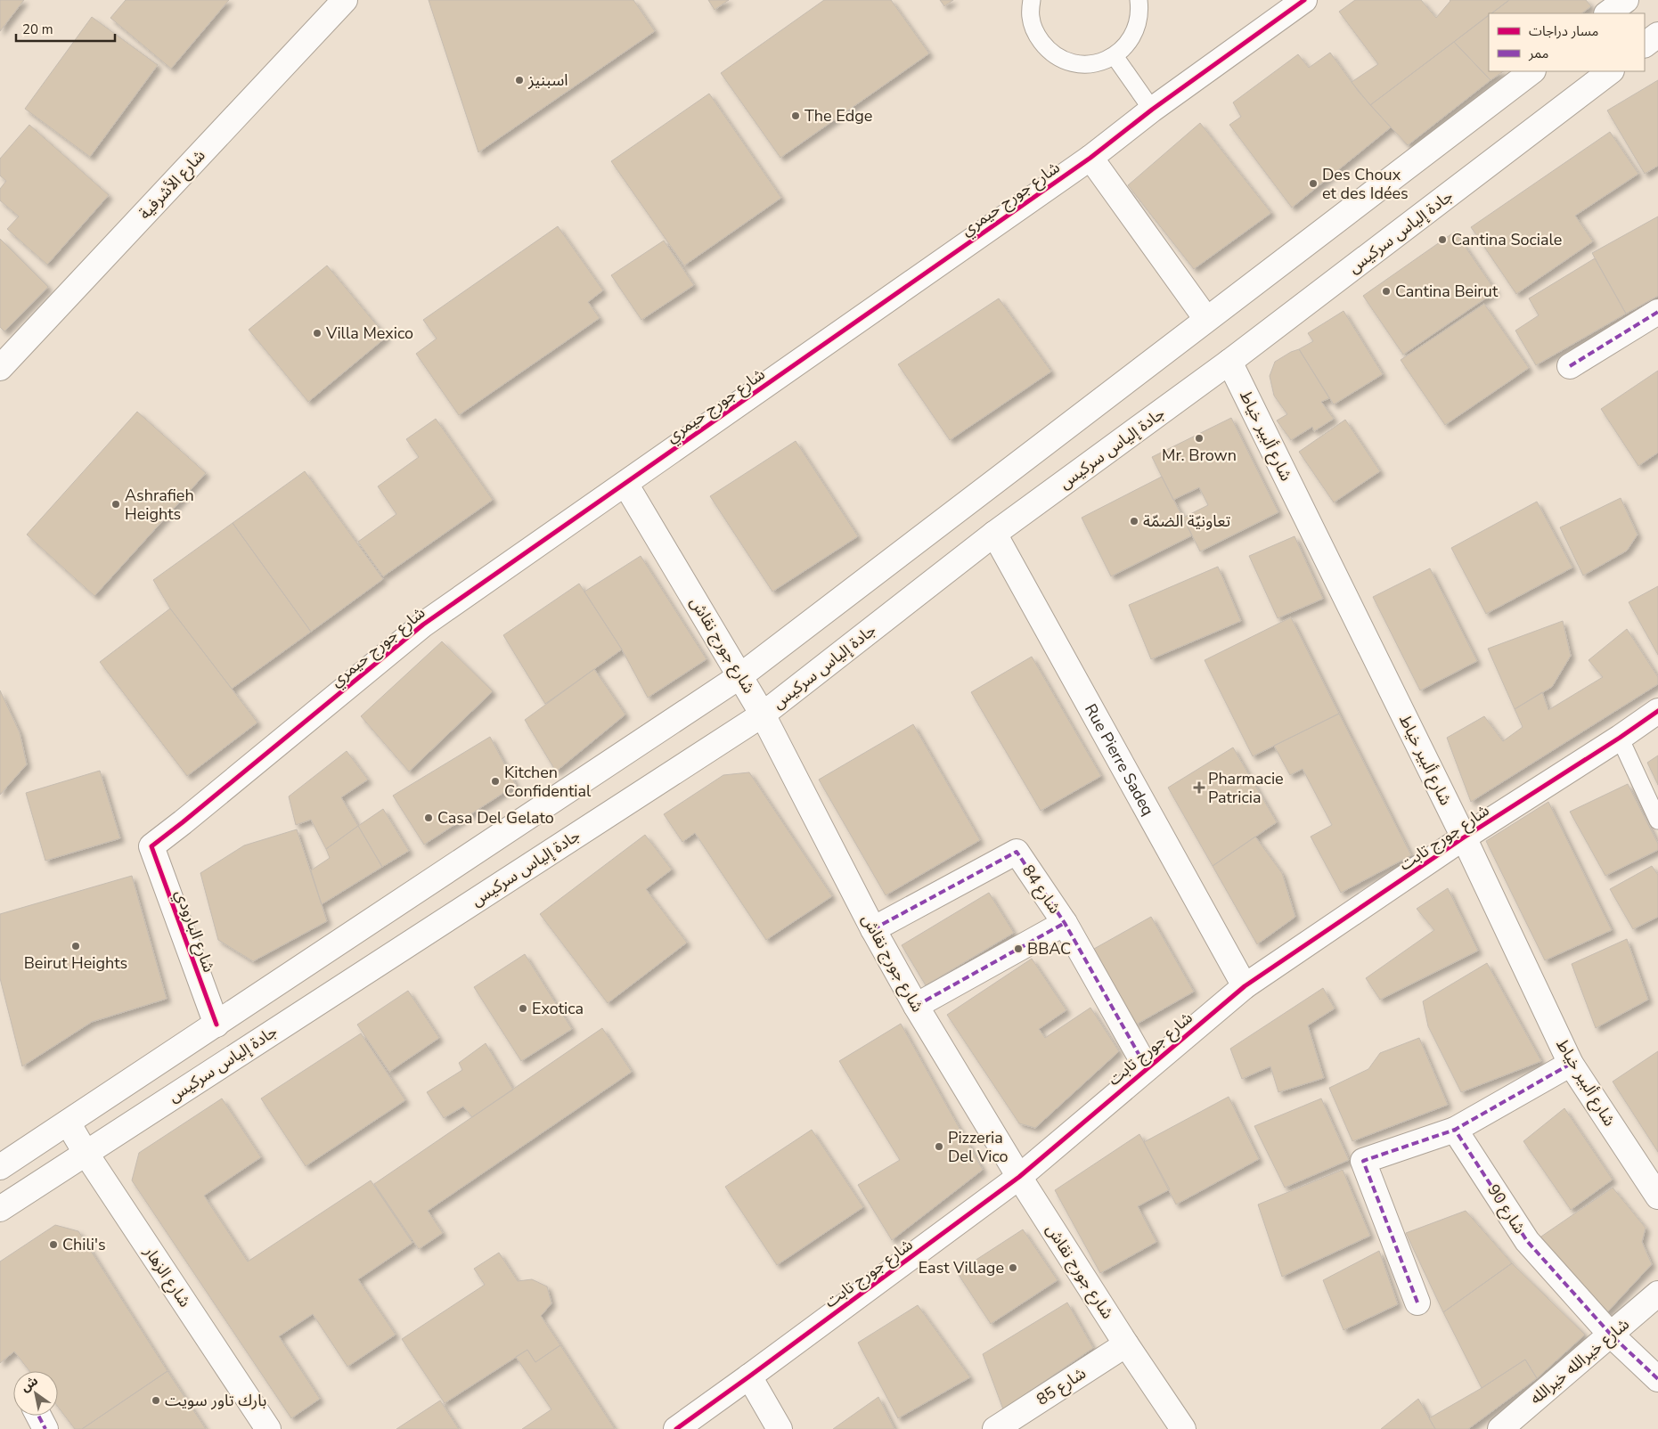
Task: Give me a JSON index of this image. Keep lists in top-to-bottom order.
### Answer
{
  "streets": {
    "street": [
      "شارع الأشرفية",
      "شارع جورج حيمري",
      "جادة إلياس سركيس",
      "شارع ألبير خياط",
      "شارع جورج نقاش",
      "Rue Pierre Sadeq",
      "شارع جورج تابت",
      "شارع 84",
      "شارع البارودي",
      "شارع 90",
      "شارع الزهار",
      "شارع خيرالله خيرالله",
      "شارع 85"
    ]
  },
  "crossings": [
    ["شارع جورج حيمري", "شارع جورج نقاش"],
    ["شارع جورج حيمري", "شارع البارودي"],
    ["جادة إلياس سركيس", "شارع ألبير خياط"],
    ["جادة إلياس سركيس", "شارع جورج نقاش"],
    ["جادة إلياس سركيس", "Rue Pierre Sadeq"],
    ["جادة إلياس سركيس", "شارع الزهار"],
    ["شارع ألبير خياط", "شارع جورج تابت"],
    ["شارع جورج نقاش", "شارع جورج تابت"],
    ["شارع جورج نقاش", "شارع 84"],
    ["شارع جورج نقاش", "شارع 85"],
    ["Rue Pierre Sadeq", "شارع جورج تابت"],
    ["شارع جورج تابت", "شارع 84"],
    ["شارع 90", "شارع خيرالله خيرالله"]
  ],
  "places": {
    "other": [
      "اسبنيز",
      "The Edge",
      "Des Choux et des Idées",
      "Cantina Sociale",
      "Cantina Beirut",
      "Villa Mexico",
      "Mr. Brown",
      "Ashrafieh Heights",
      "تعاونيّة الضمّة",
      "Kitchen Confidential",
      "Casa Del Gelato",
      "Beirut Heights",
      "BBAC",
      "Exotica",
      "Pizzeria Del Vico",
      "Chili's",
      "East Village",
      "بارك تاور سويت"
    ],
    "health": ["Pharmacie Patricia"]
  },
  "legend": ["مسار دراجات", "ممر"],
  "scale_bar": "20 m",
  "north": "top left"
}
